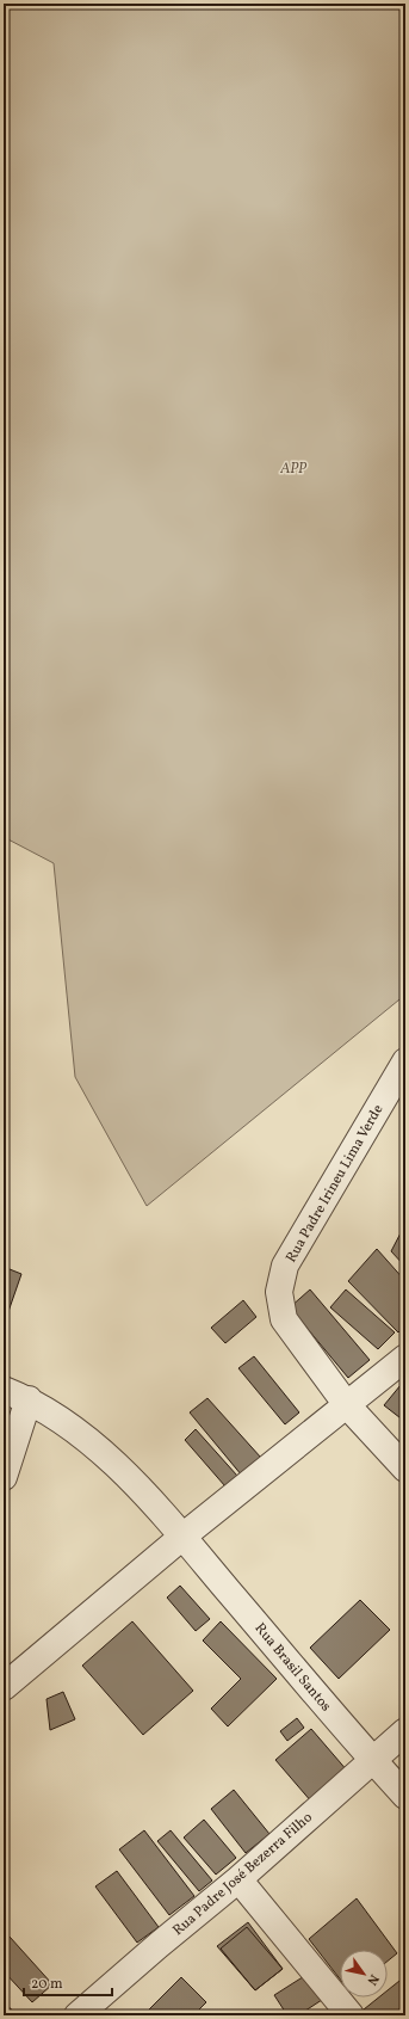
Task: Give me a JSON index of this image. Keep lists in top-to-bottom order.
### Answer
{
  "streets": {
    "street": ["Rua Padre Irineu Lima Verde", "Rua Brasil Santos", "Rua Padre José Bezerra Filho"]
  },
  "crossings": [
    ["Rua Brasil Santos", "Rua Padre José Bezerra Filho"]
  ],
  "parks": ["APP"],
  "scale_bar": "20 m",
  "north": "bottom right"
}
